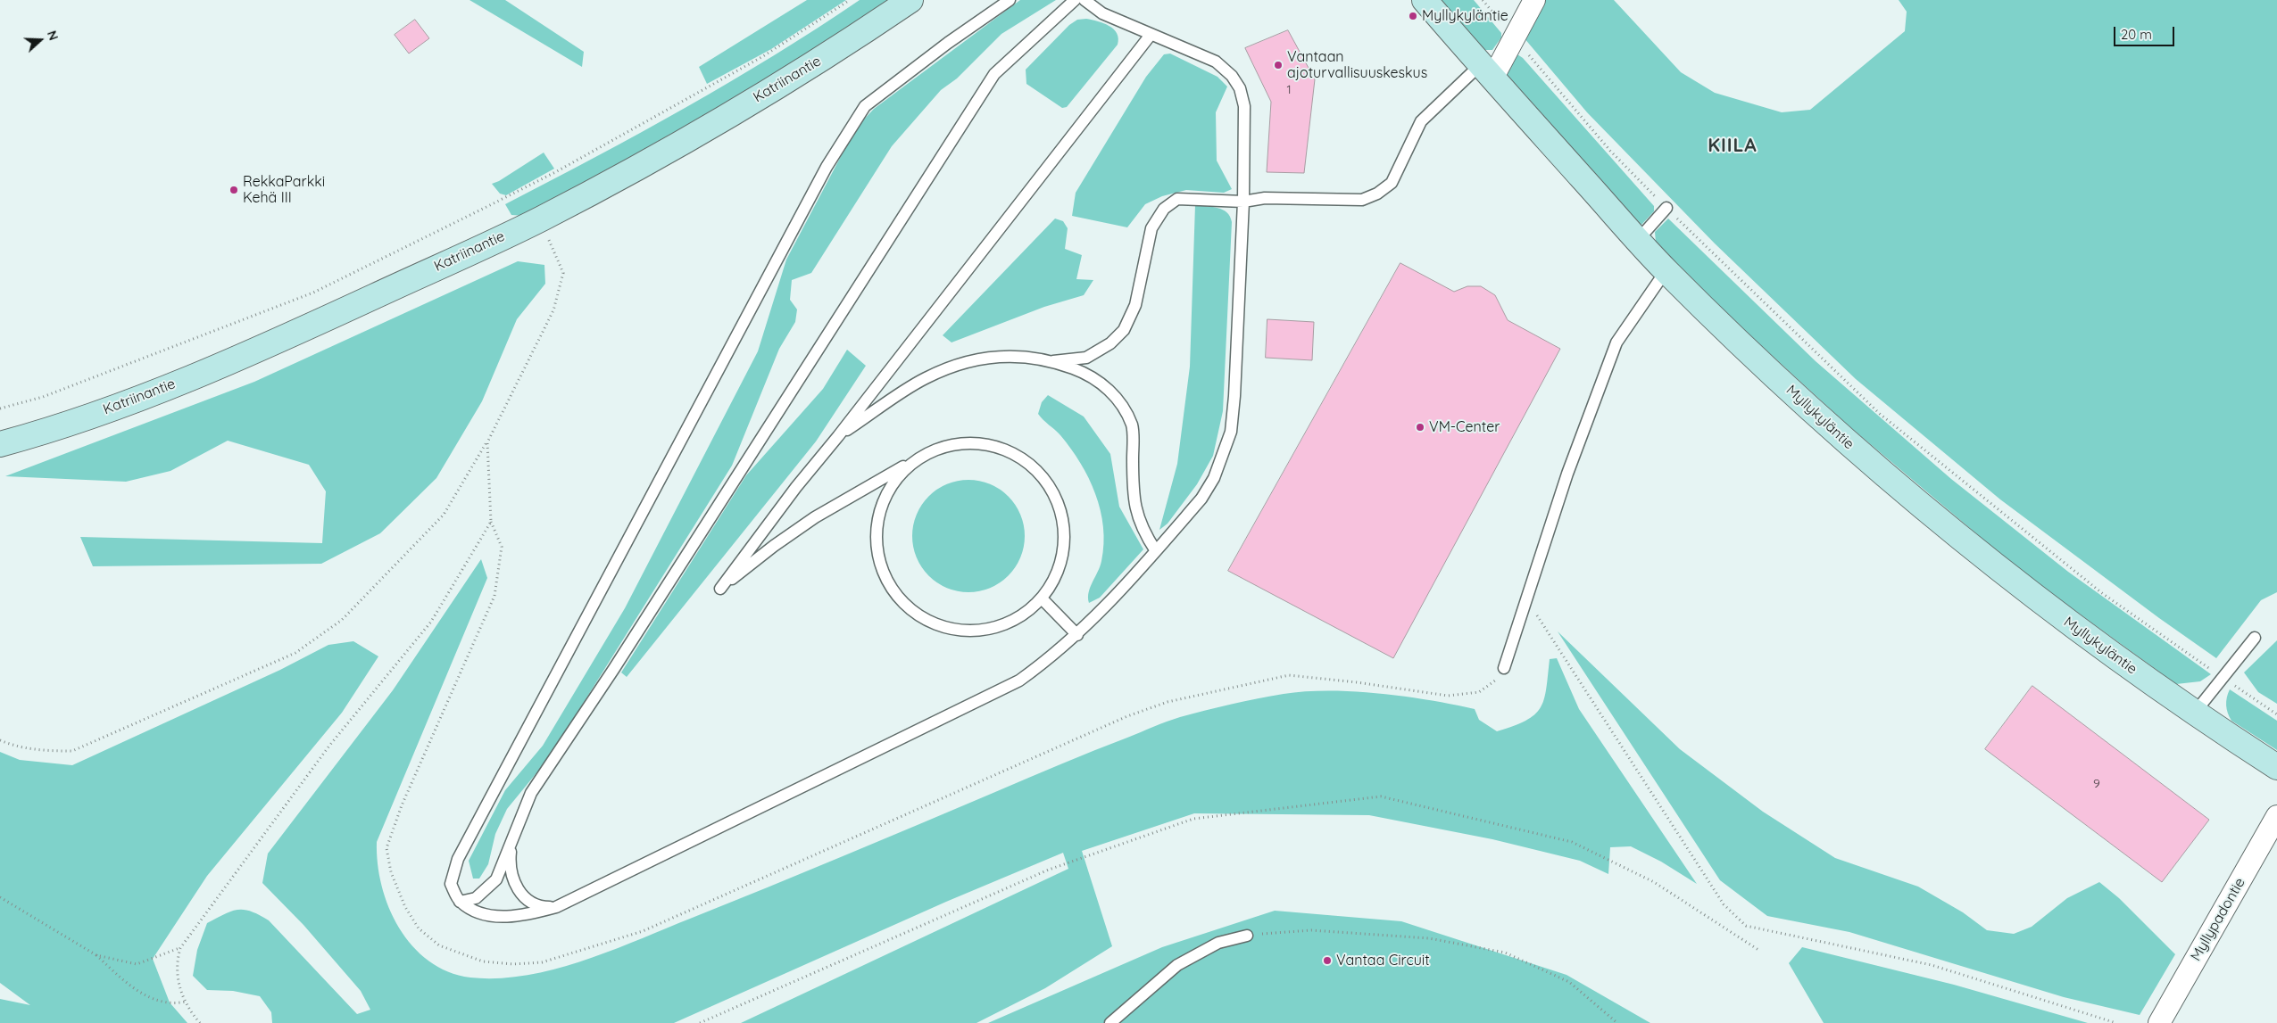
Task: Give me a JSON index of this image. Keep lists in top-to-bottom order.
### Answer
{
  "streets": {
    "main road": ["Katriinantie", "Myllykyläntie"],
    "street": ["Myllypadontie"]
  },
  "districts": ["KIILA"],
  "places": [
    "Myllykyläntie",
    "Vantaan ajoturvallisuuskeskus",
    "RekkaParkki Kehä III",
    "VM-Center",
    "Vantaa Circuit"
  ],
  "house_numbers": ["1", "9"],
  "scale_bar": "20 m",
  "north": "right"
}
